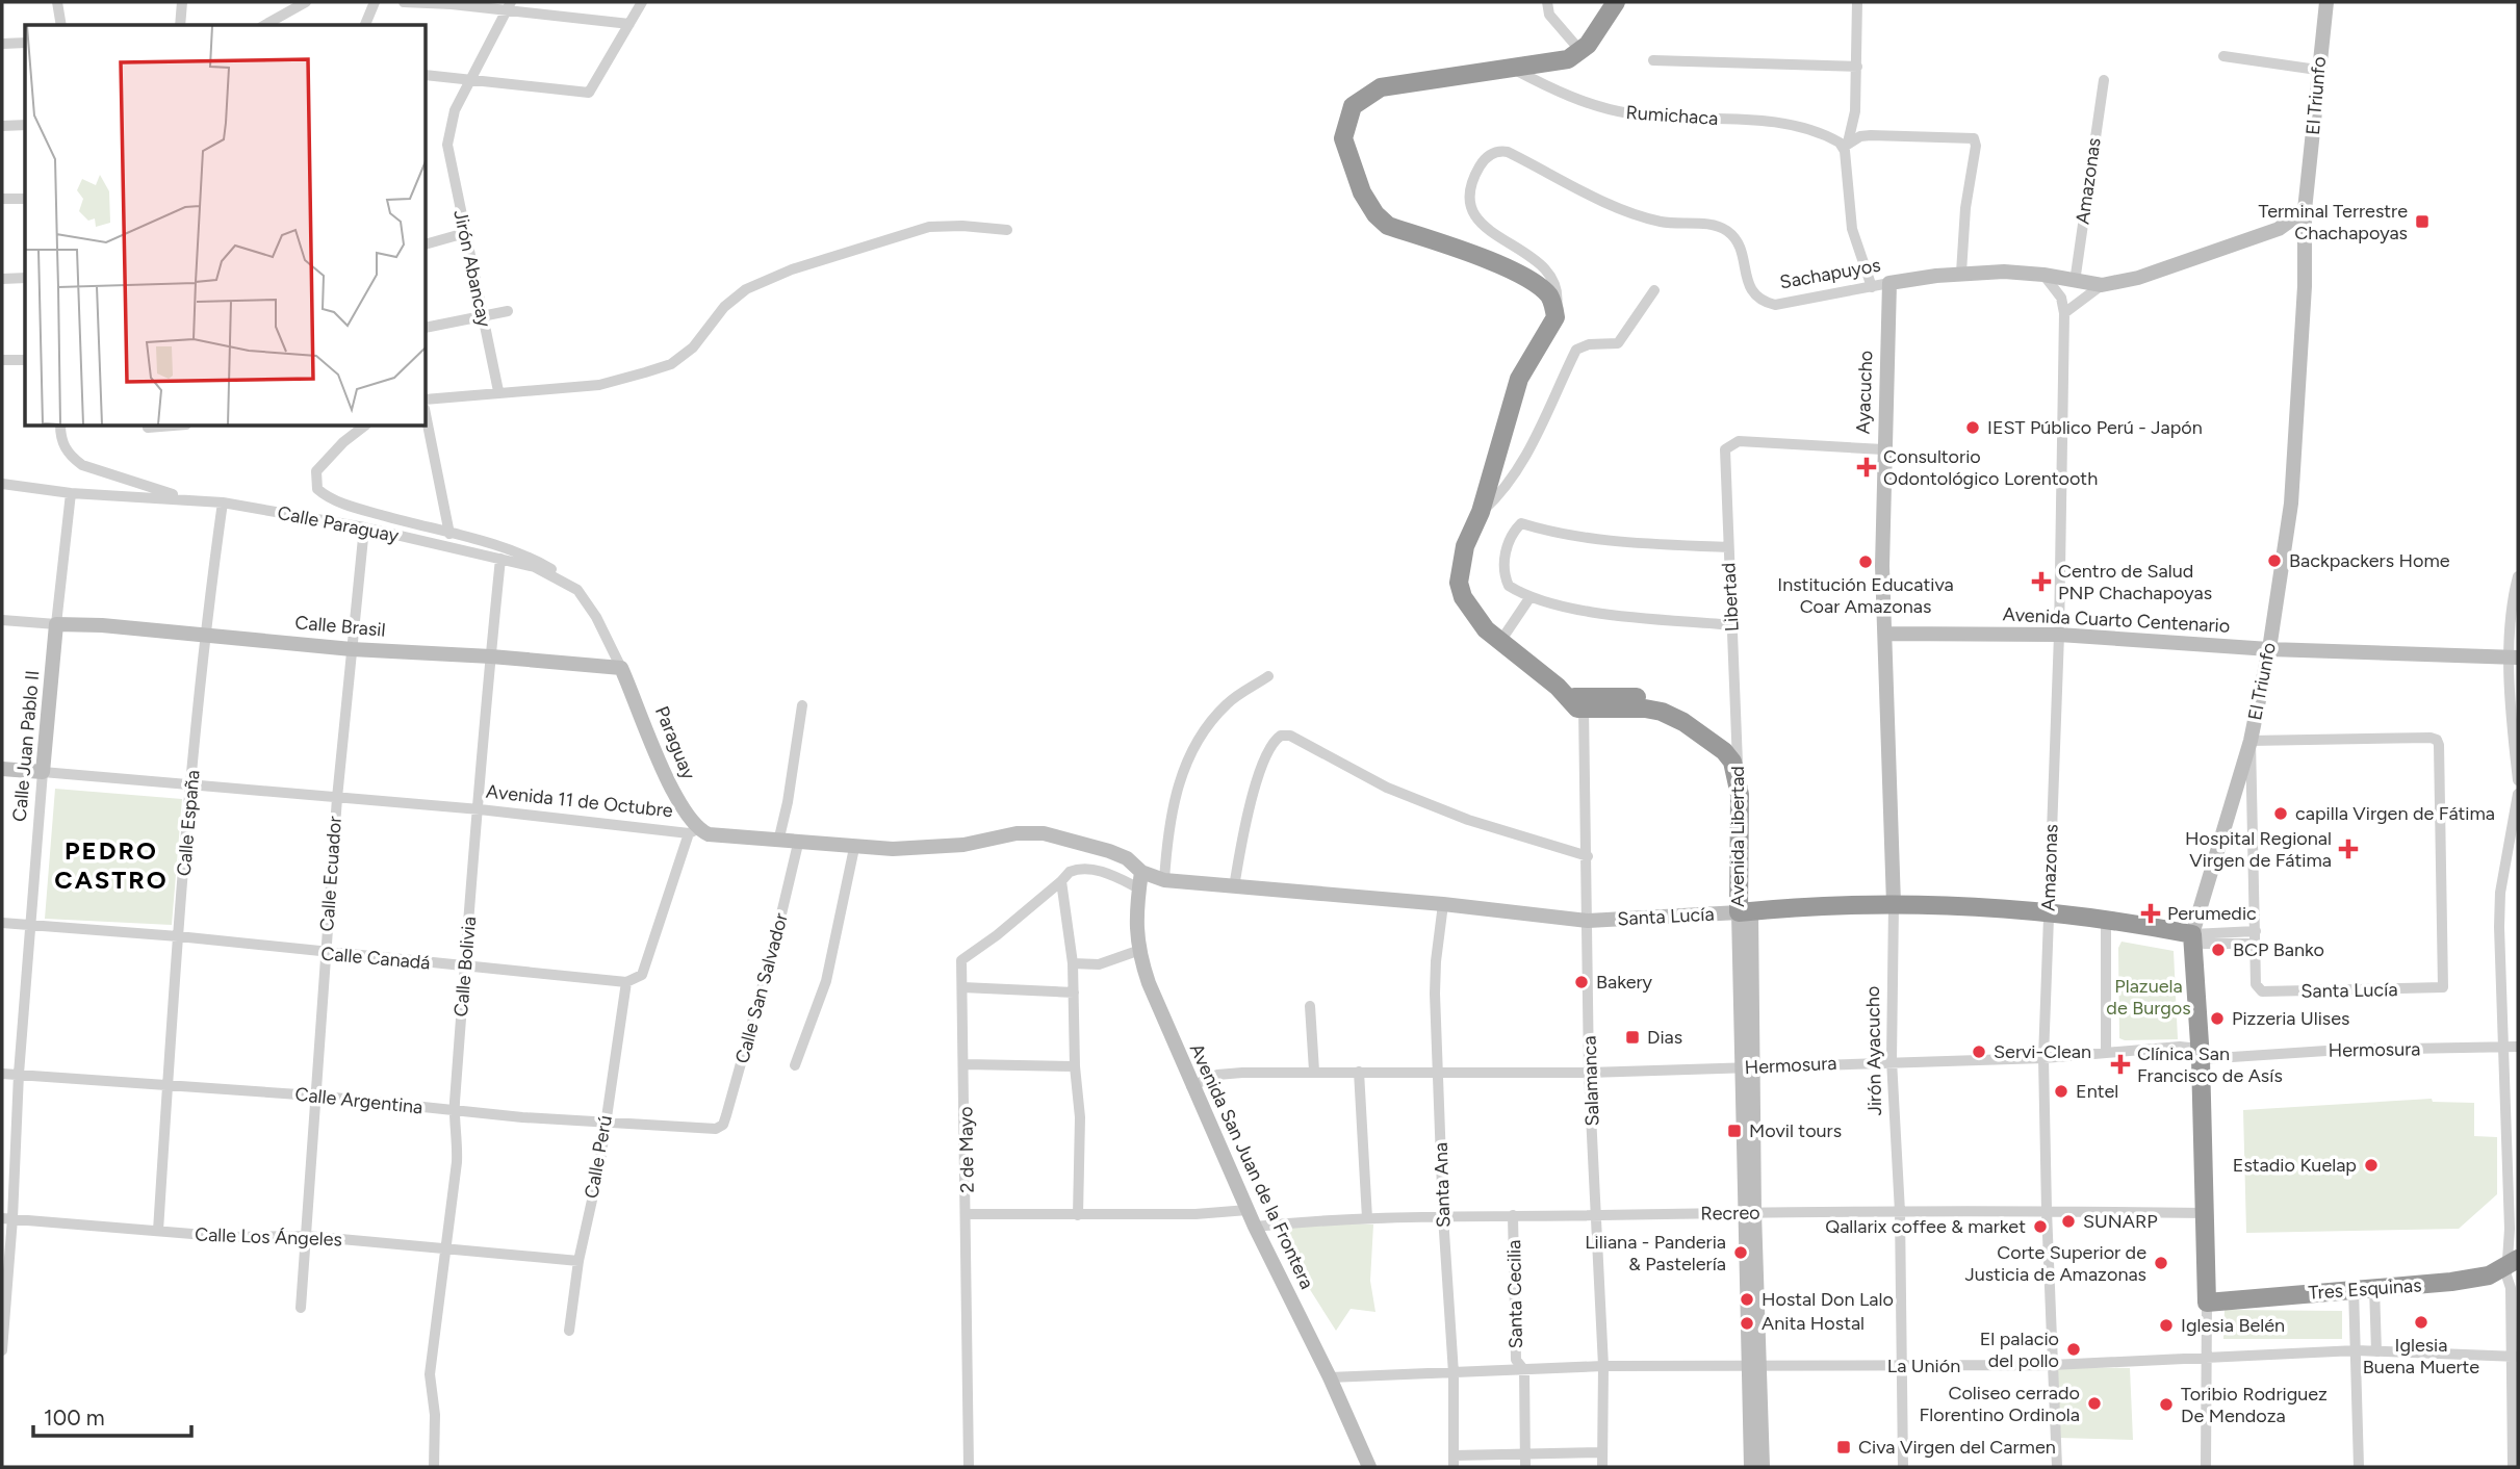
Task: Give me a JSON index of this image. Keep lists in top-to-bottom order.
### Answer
{
  "streets": {
    "highway": [
      "El Triunfo",
      "Avenida Libertad",
      "Santa Lucía",
      "Tres Esquinas"
    ],
    "street": [
      "Rumichaca",
      "Amazonas",
      "Jirón Abancay",
      "Sachapuyos",
      "Ayacucho",
      "Calle Paraguay",
      "Libertad",
      "Avenida Cuarto Centenario",
      "Calle Brasil",
      "Paraguay",
      "Calle Juan Pablo II",
      "Avenida 11 de Octubre",
      "Calle España",
      "Calle Ecuador",
      "Calle Canadá",
      "Calle Bolivia",
      "Calle San Salvador",
      "Hermosura",
      "Jirón Ayacucho",
      "Salamanca",
      "Calle Argentina",
      "2 de Mayo",
      "Calle Perú",
      "Avenida San Juan de la Frontera",
      "Santa Ana",
      "Recreo",
      "Calle Los Ángeles",
      "Santa Cecilia",
      "La Unión"
    ]
  },
  "crossings": [
    ["El Triunfo", "Sachapuyos"],
    ["El Triunfo", "Avenida Cuarto Centenario"],
    ["El Triunfo", "Santa Lucía"],
    ["El Triunfo", "Hermosura"],
    ["El Triunfo", "Recreo"],
    ["El Triunfo", "Tres Esquinas"],
    ["El Triunfo", "La Unión"],
    ["Amazonas", "Sachapuyos"],
    ["Amazonas", "Avenida Cuarto Centenario"],
    ["Amazonas", "Santa Lucía"],
    ["Amazonas", "Hermosura"],
    ["Amazonas", "Recreo"],
    ["Amazonas", "La Unión"],
    ["Sachapuyos", "Ayacucho"],
    ["Ayacucho", "Libertad"],
    ["Ayacucho", "Avenida Cuarto Centenario"],
    ["Ayacucho", "Jirón Ayacucho"],
    ["Calle Paraguay", "Calle Brasil"],
    ["Calle Paraguay", "Paraguay"],
    ["Calle Paraguay", "Calle Juan Pablo II"],
    ["Calle Paraguay", "Calle España"],
    ["Calle Paraguay", "Calle Ecuador"],
    ["Calle Paraguay", "Calle Bolivia"],
    ["Libertad", "Avenida Libertad"],
    ["Avenida Cuarto Centenario", "Jirón Ayacucho"],
    ["Calle Brasil", "Paraguay"],
    ["Calle Brasil", "Calle Juan Pablo II"],
    ["Calle Brasil", "Calle España"],
    ["Calle Brasil", "Calle Ecuador"],
    ["Calle Brasil", "Calle Bolivia"],
    ["Paraguay", "Avenida 11 de Octubre"],
    ["Calle Juan Pablo II", "Avenida 11 de Octubre"],
    ["Calle Juan Pablo II", "Calle Canadá"],
    ["Calle Juan Pablo II", "Calle Argentina"],
    ["Calle Juan Pablo II", "Calle Los Ángeles"],
    ["Avenida 11 de Octubre", "Calle España"],
    ["Avenida 11 de Octubre", "Calle Ecuador"],
    ["Avenida 11 de Octubre", "Santa Lucía"],
    ["Avenida 11 de Octubre", "Calle Bolivia"],
    ["Avenida 11 de Octubre", "Calle San Salvador"],
    ["Avenida 11 de Octubre", "Avenida San Juan de la Frontera"],
    ["Calle España", "Calle Canadá"],
    ["Calle España", "Calle Argentina"],
    ["Calle España", "Calle Los Ángeles"],
    ["Avenida Libertad", "Santa Lucía"],
    ["Avenida Libertad", "Hermosura"],
    ["Avenida Libertad", "Recreo"],
    ["Avenida Libertad", "La Unión"],
    ["Calle Ecuador", "Calle Canadá"],
    ["Calle Ecuador", "Calle Argentina"],
    ["Calle Ecuador", "Calle Los Ángeles"],
    ["Santa Lucía", "Jirón Ayacucho"],
    ["Santa Lucía", "Salamanca"],
    ["Santa Lucía", "Avenida San Juan de la Frontera"],
    ["Santa Lucía", "Santa Ana"],
    ["Calle Canadá", "Calle Bolivia"],
    ["Calle Canadá", "Calle Perú"],
    ["Calle Bolivia", "Calle Argentina"],
    ["Calle Bolivia", "Calle Los Ángeles"],
    ["Calle San Salvador", "Calle Argentina"],
    ["Hermosura", "Jirón Ayacucho"],
    ["Hermosura", "Salamanca"],
    ["Hermosura", "Avenida San Juan de la Frontera"],
    ["Hermosura", "Santa Ana"],
    ["Jirón Ayacucho", "Recreo"],
    ["Jirón Ayacucho", "La Unión"],
    ["Salamanca", "Recreo"],
    ["Salamanca", "La Unión"],
    ["Calle Argentina", "Calle Perú"],
    ["Calle Perú", "Calle Los Ángeles"],
    ["Avenida San Juan de la Frontera", "Recreo"],
    ["Avenida San Juan de la Frontera", "La Unión"],
    ["Santa Ana", "Recreo"],
    ["Santa Ana", "La Unión"],
    ["Recreo", "Santa Cecilia"],
    ["Santa Cecilia", "La Unión"]
  ],
  "districts": ["PEDRO CASTRO"],
  "parks": ["Plazuela de Burgos"],
  "places": {
    "transit": [
      "Terminal Terrestre Chachapoyas",
      "Dias",
      "Movil tours",
      "Civa Virgen del Carmen"
    ],
    "other": [
      "IEST Público Perú - Japón",
      "Backpackers Home",
      "Institución Educativa Coar Amazonas",
      "capilla Virgen de Fátima",
      "BCP Banko",
      "Bakery",
      "Pizzeria Ulises",
      "Servi-Clean",
      "Entel",
      "Estadio Kuelap",
      "SUNARP",
      "Qallarix coffee & market",
      "Liliana - Panderia & Pastelería",
      "Corte Superior de Justicia de Amazonas",
      "Hostal Don Lalo",
      "Iglesia Buena Muerte",
      "Anita Hostal",
      "Iglesia Belén",
      "El palacio del pollo",
      "Coliseo cerrado Florentino Ordinola",
      "Toribio Rodriguez De Mendoza"
    ],
    "health": [
      "Consultorio Odontológico Lorentooth",
      "Centro de Salud PNP Chachapoyas",
      "Hospital Regional Virgen de Fátima",
      "Perumedic",
      "Clínica San Francisco de Asís"
    ]
  },
  "scale_bar": "100 m"
}
